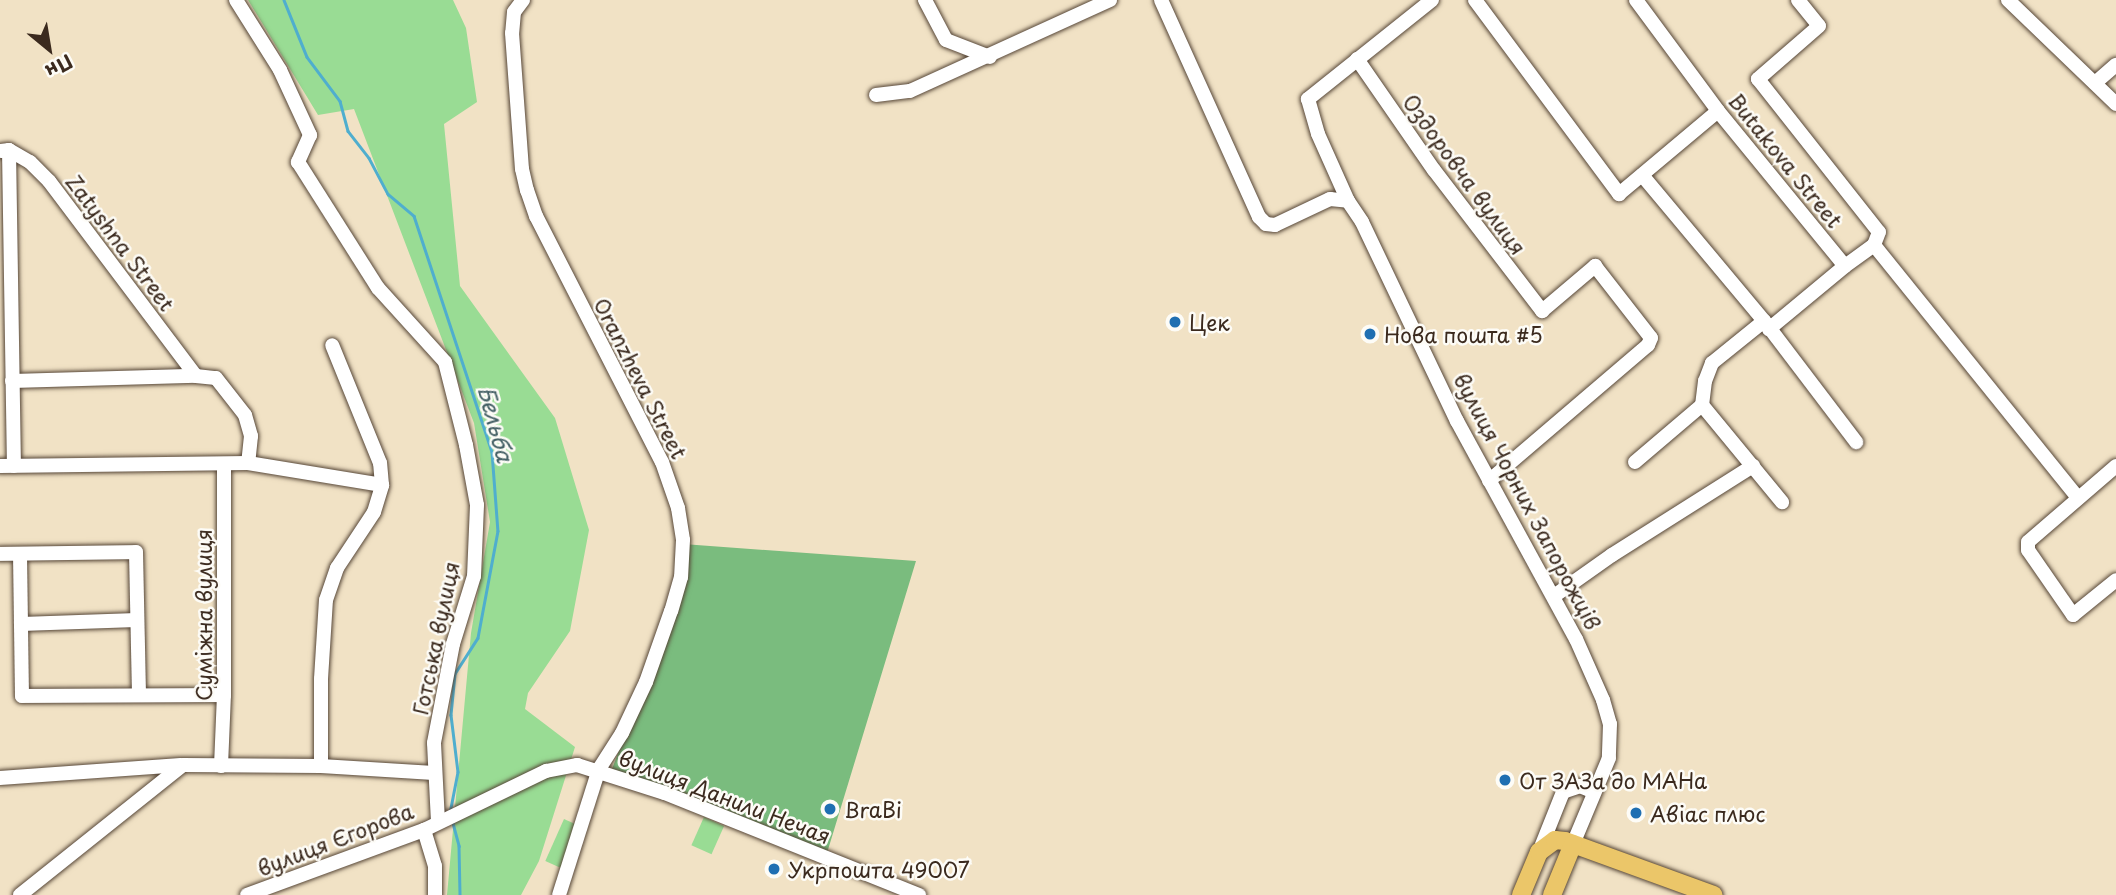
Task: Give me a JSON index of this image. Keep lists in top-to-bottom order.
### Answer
{
  "streets": {
    "main road": ["вулиця Чорних Запорожців"],
    "street": [
      "Butakova Street",
      "Оздоровча вулиця",
      "Zatyshna Street",
      "Oranzheva Street",
      "Суміжна вулиця",
      "Готська вулиця",
      "вулиця Данили Нечая",
      "вулиця Єгорова"
    ]
  },
  "crossings": [
    ["Оздоровча вулиця", "вулиця Чорних Запорожців"],
    ["Oranzheva Street", "вулиця Данили Нечая"],
    ["Oranzheva Street", "вулиця Єгорова"],
    ["Готська вулиця", "вулиця Єгорова"],
    ["вулиця Данили Нечая", "вулиця Єгорова"]
  ],
  "water": ["Бельба"],
  "places": [
    "Цек",
    "Нова пошта #5",
    "От ЗАЗа до МАНа",
    "BraBi",
    "Авіас плюс",
    "Укрпошта 49007"
  ],
  "north": "bottom right"
}
